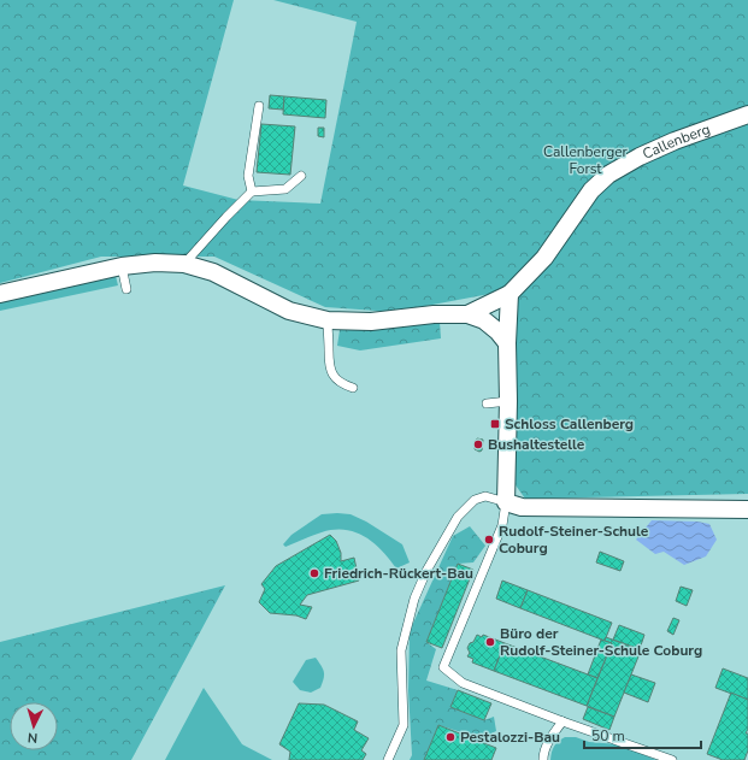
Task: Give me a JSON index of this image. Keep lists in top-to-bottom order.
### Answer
{
  "streets": {
    "street": ["Callenberg"]
  },
  "parks": ["Callenberger Forst"],
  "places": {
    "transit": ["Schloss Callenberg"],
    "other": [
      "Bushaltestelle",
      "Rudolf-Steiner-Schule Coburg",
      "Friedrich-Rückert-Bau",
      "Büro der Rudolf-Steiner-Schule Coburg",
      "Pestalozzi-Bau"
    ]
  },
  "scale_bar": "50 m",
  "north": "bottom"
}
